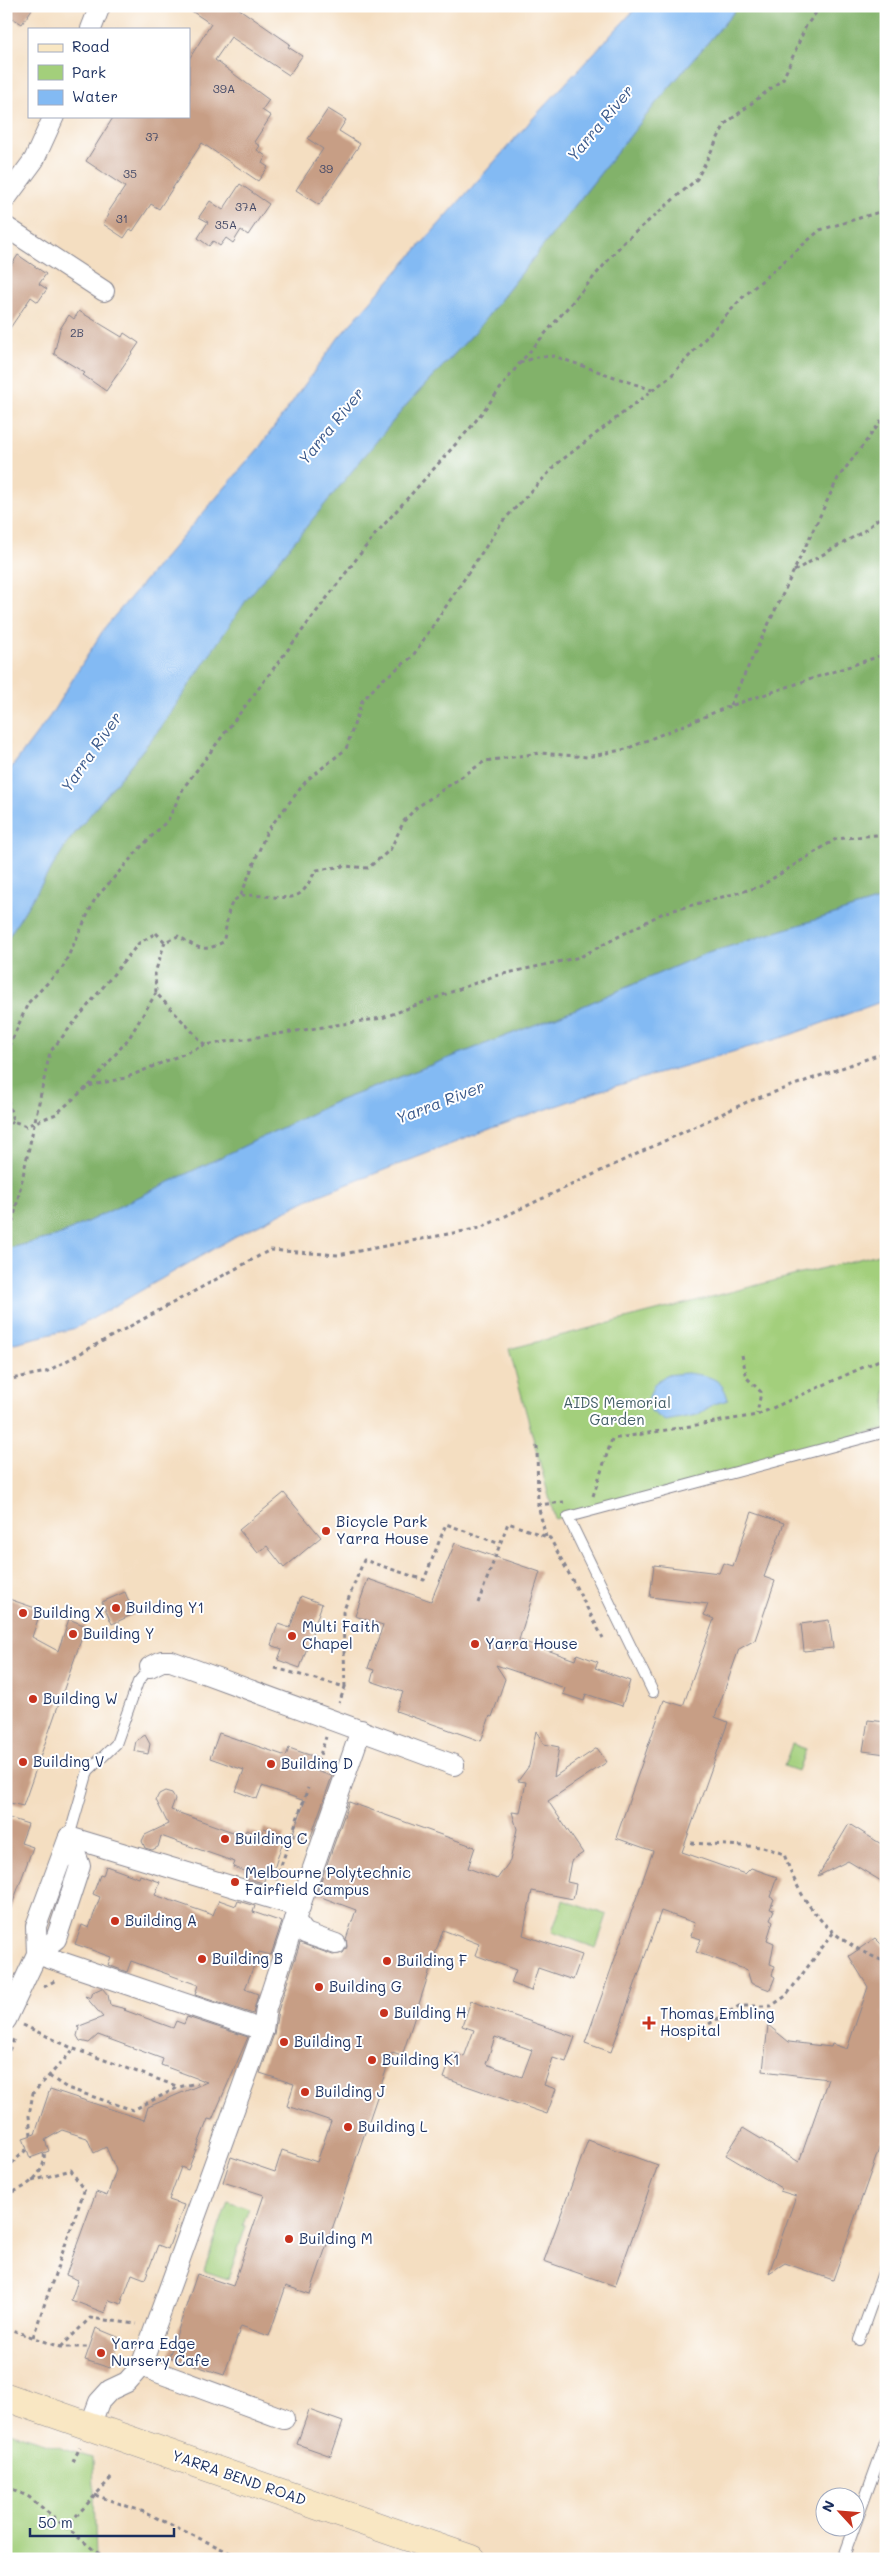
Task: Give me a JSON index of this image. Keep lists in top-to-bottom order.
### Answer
{
  "streets": {
    "street": ["YARRA BEND ROAD"]
  },
  "water": ["Yarra River"],
  "parks": ["AIDS Memorial Garden"],
  "places": {
    "other": [
      "Bicycle Park Yarra House",
      "Building Y1",
      "Building X",
      "Building Y",
      "Multi Faith Chapel",
      "Yarra House",
      "Building W",
      "Building V",
      "Building D",
      "Building C",
      "Melbourne Polytechnic Fairfield Campus",
      "Building A",
      "Building B",
      "Building F",
      "Building G",
      "Building H",
      "Building I",
      "Building K1",
      "Building J",
      "Building L",
      "Building M",
      "Yarra Edge Nursery Cafe"
    ],
    "health": ["Thomas Embling Hospital"]
  },
  "house_numbers": [
    "39A",
    "37",
    "39",
    "35",
    "37A",
    "31",
    "35A",
    "2B"
  ],
  "legend": ["Road", "Park", "Water"],
  "scale_bar": "50 m",
  "north": "top left"
}
